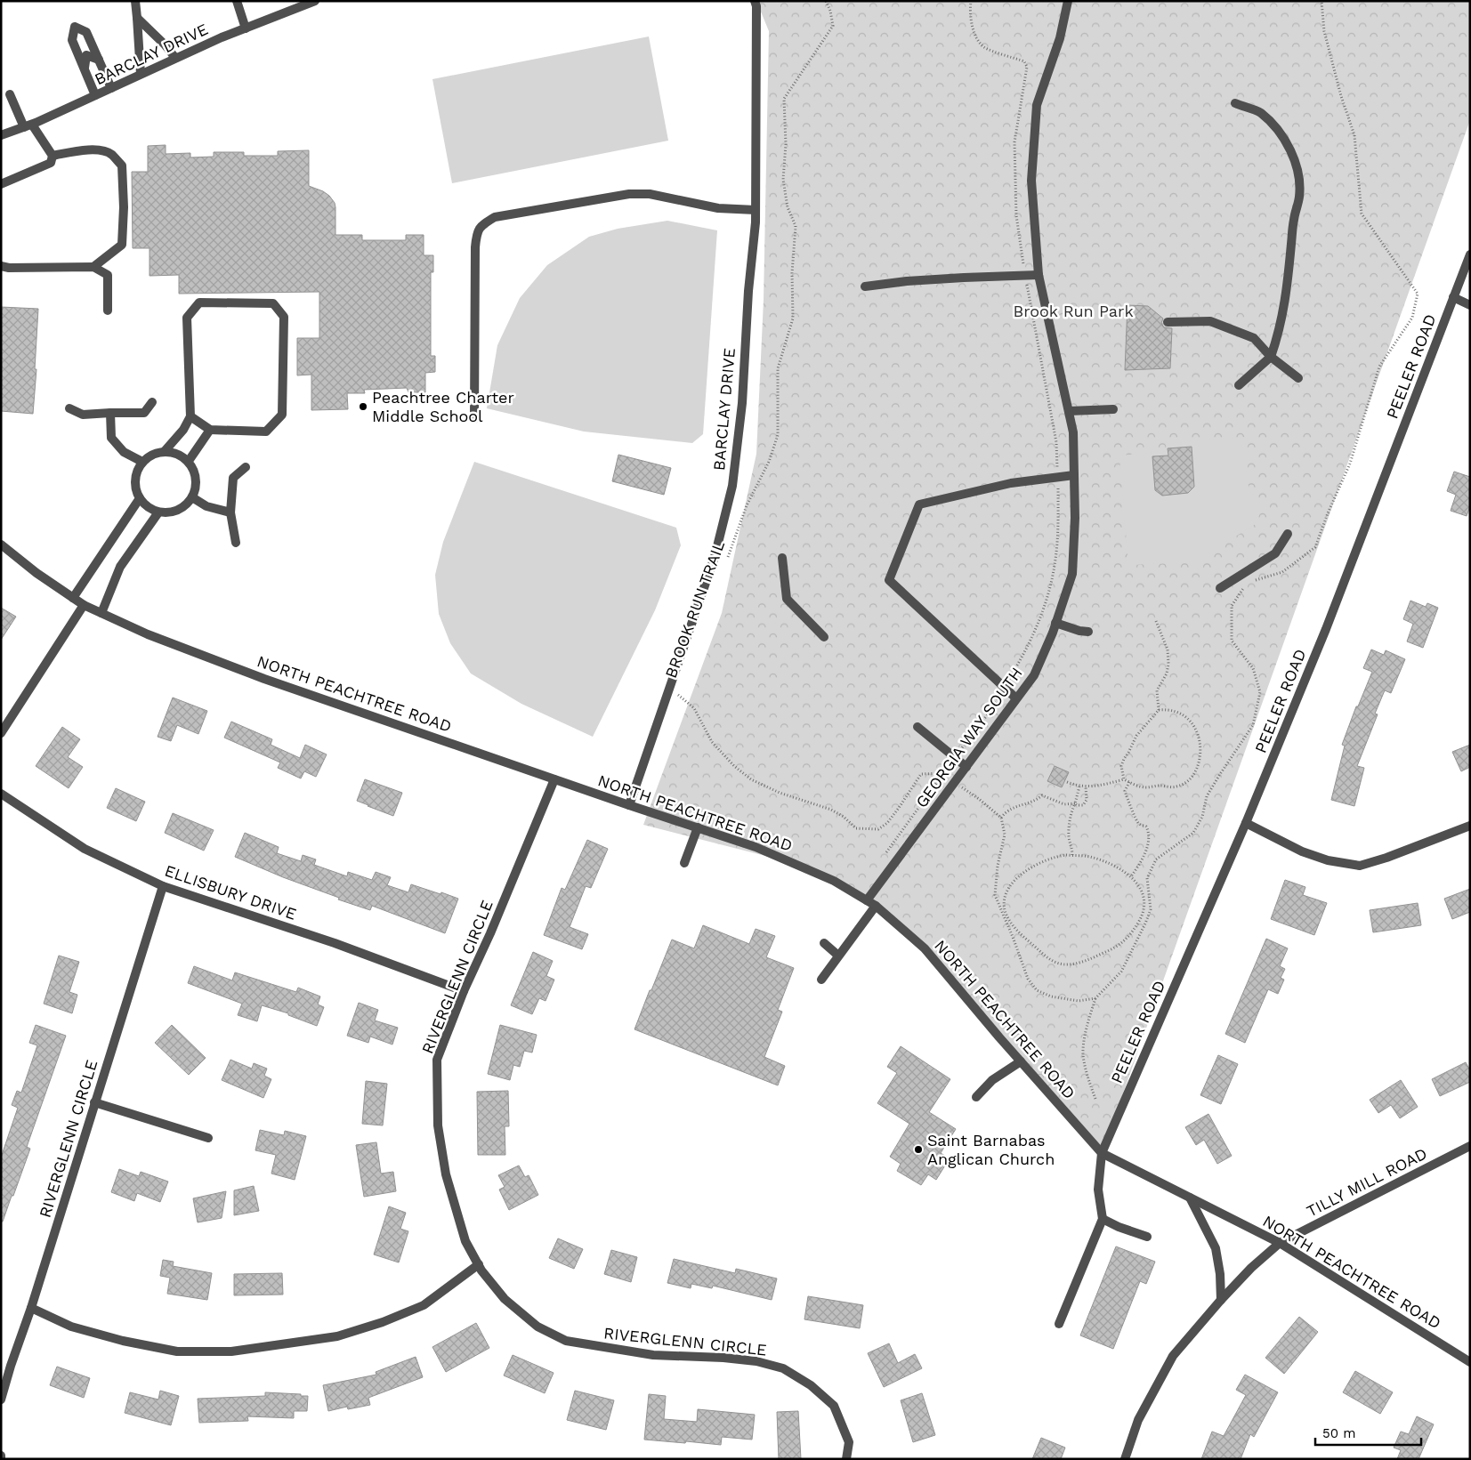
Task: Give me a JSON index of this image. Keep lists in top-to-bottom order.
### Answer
{
  "streets": {
    "street": [
      "BARCLAY DRIVE",
      "PEELER ROAD",
      "NORTH PEACHTREE ROAD",
      "GEORGIA WAY SOUTH",
      "ELLISBURY DRIVE",
      "RIVERGLENN CIRCLE",
      "TILLY MILL ROAD"
    ],
    "path": ["BROOK RUN TRAIL"]
  },
  "crossings": [
    ["BARCLAY DRIVE", "NORTH PEACHTREE ROAD"],
    ["PEELER ROAD", "NORTH PEACHTREE ROAD"],
    ["NORTH PEACHTREE ROAD", "GEORGIA WAY SOUTH"],
    ["NORTH PEACHTREE ROAD", "RIVERGLENN CIRCLE"],
    ["NORTH PEACHTREE ROAD", "TILLY MILL ROAD"],
    ["ELLISBURY DRIVE", "RIVERGLENN CIRCLE"]
  ],
  "parks": ["Brook Run Park"],
  "places": ["Peachtree Charter Middle School", "Saint Barnabas Anglican Church"],
  "scale_bar": "50 m"
}
